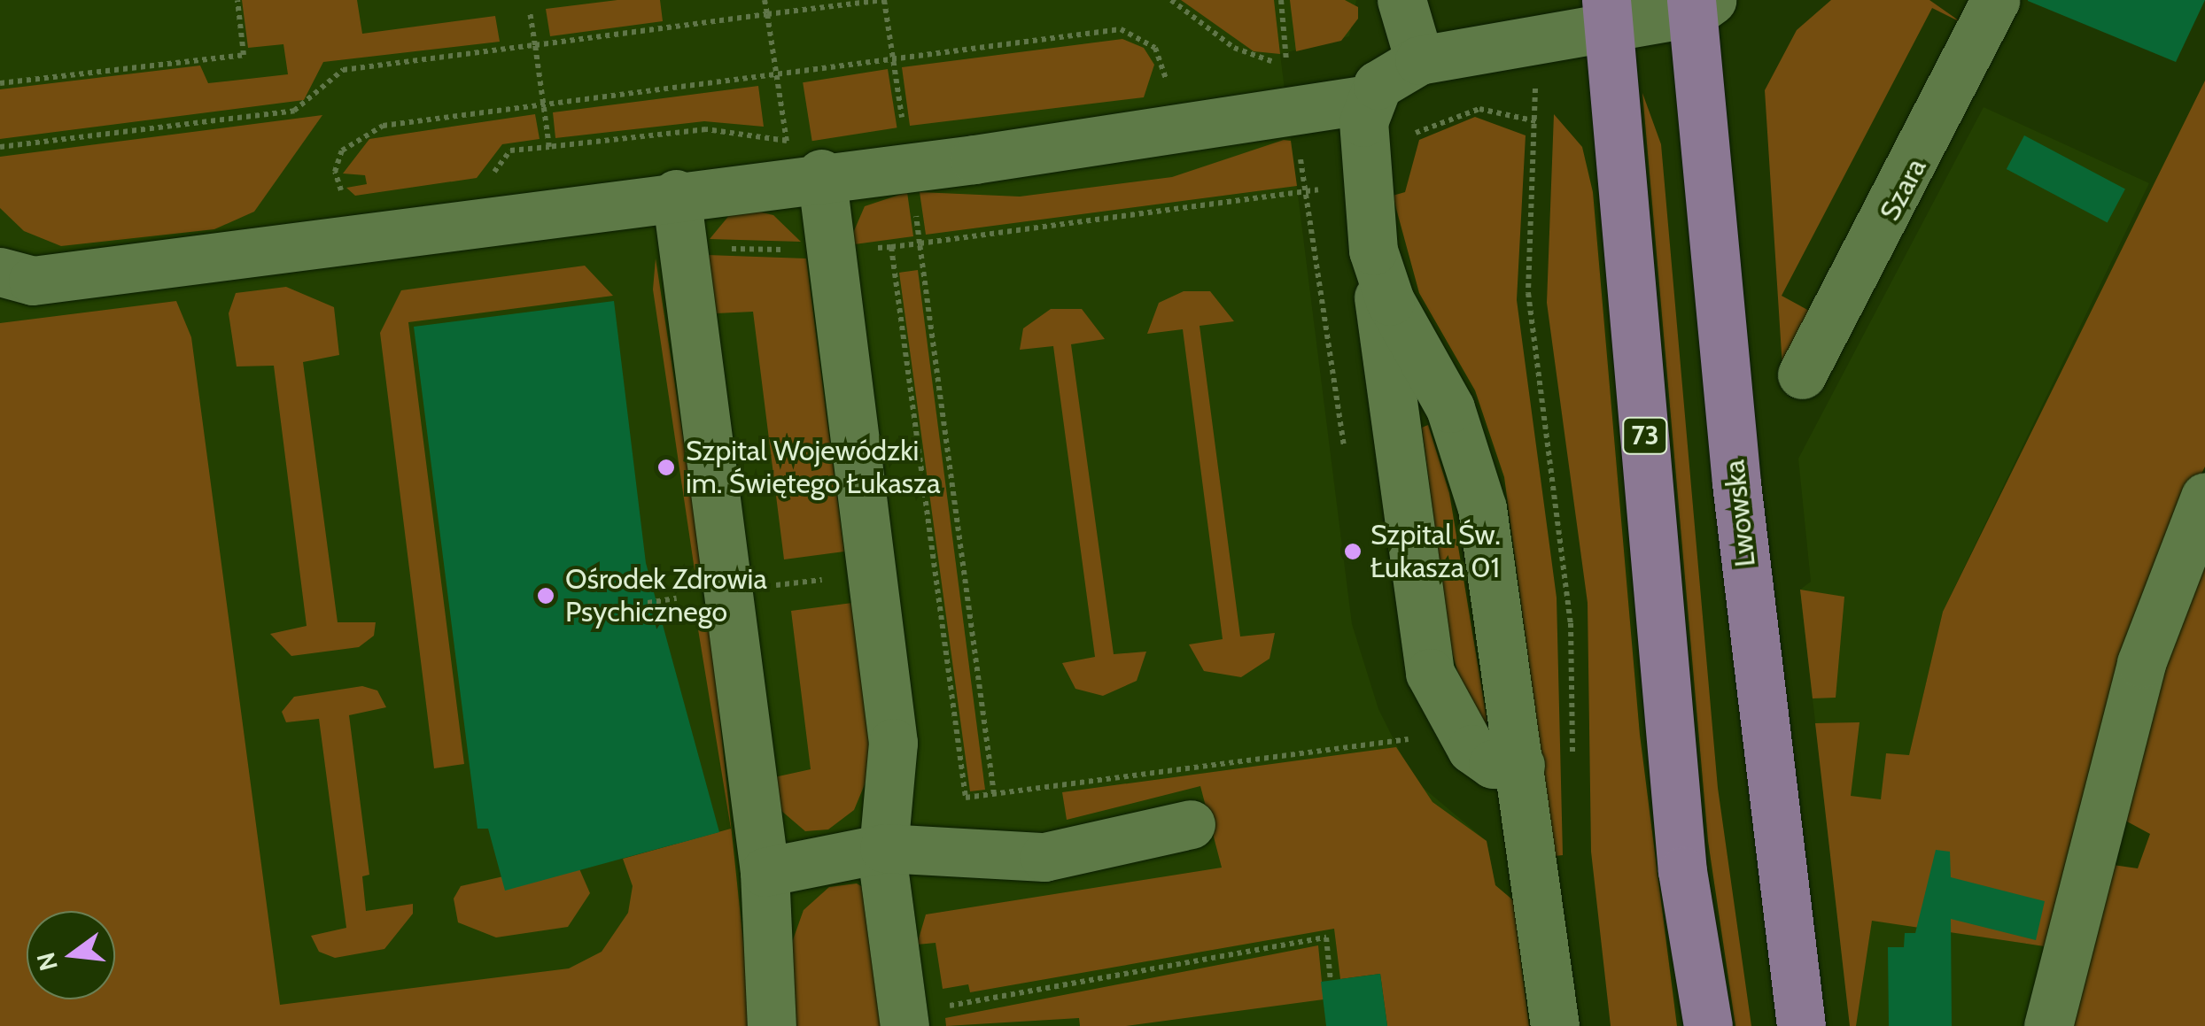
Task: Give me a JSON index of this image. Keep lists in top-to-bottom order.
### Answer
{
  "streets": {
    "main road": ["73", "Lwowska"],
    "street": ["Szara"]
  },
  "places": ["Szpital Wojewódzki im. Świętego Łukasza", "Szpital Św. Łukasza 01", "Ośrodek Zdrowia Psychicznego"],
  "north": "left"
}
